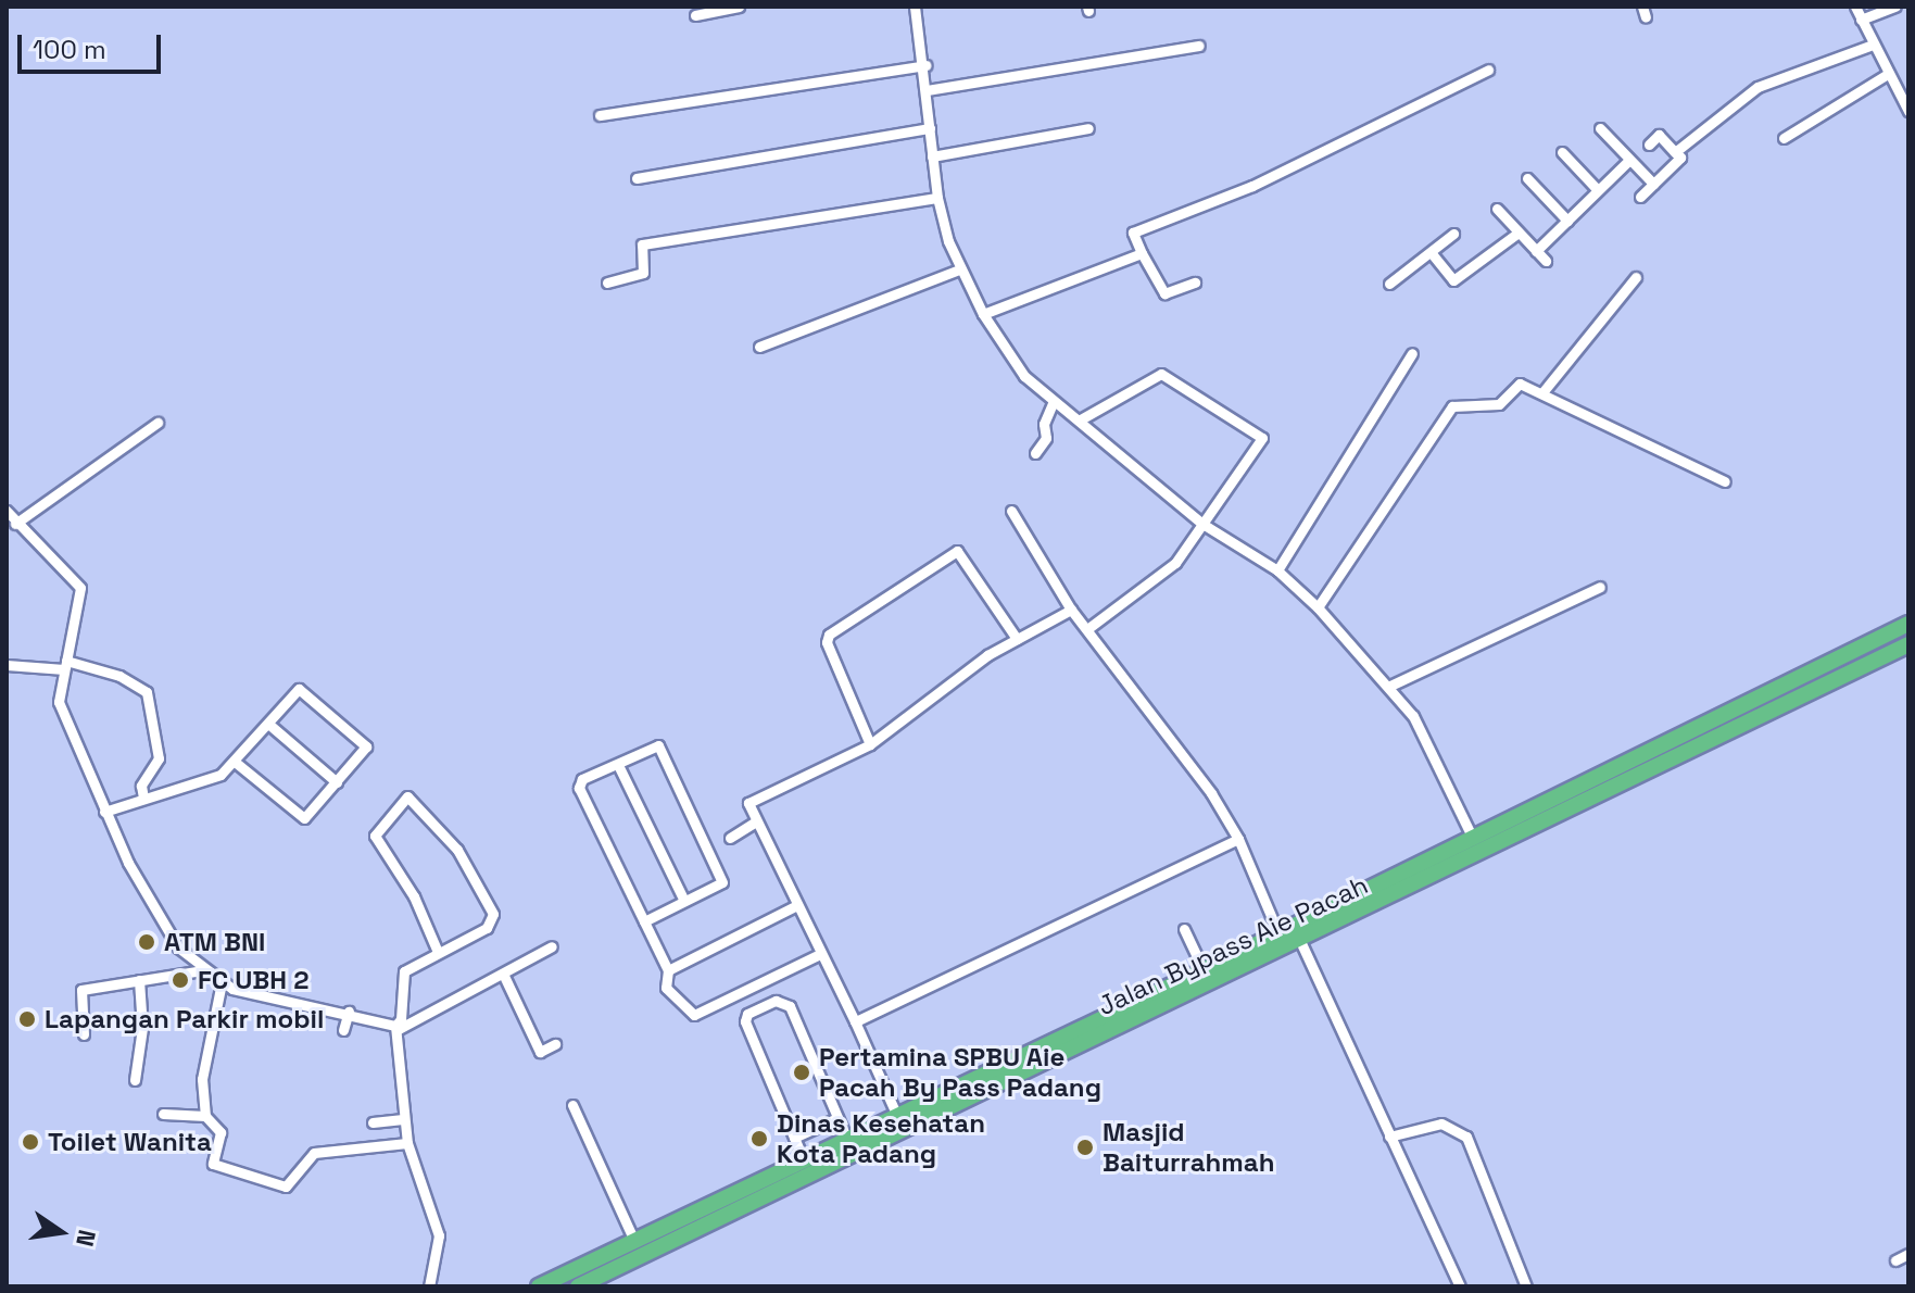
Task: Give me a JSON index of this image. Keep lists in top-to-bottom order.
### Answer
{
  "streets": {
    "highway": ["Jalan Bypass Aie Pacah"]
  },
  "places": [
    "ATM BNI",
    "FC UBH 2",
    "Lapangan Parkir mobil",
    "Pertamina SPBU Aie Pacah By Pass Padang",
    "Dinas Kesehatan Kota Padang",
    "Toilet Wanita",
    "Masjid Baiturrahmah"
  ],
  "scale_bar": "100 m",
  "north": "right"
}
